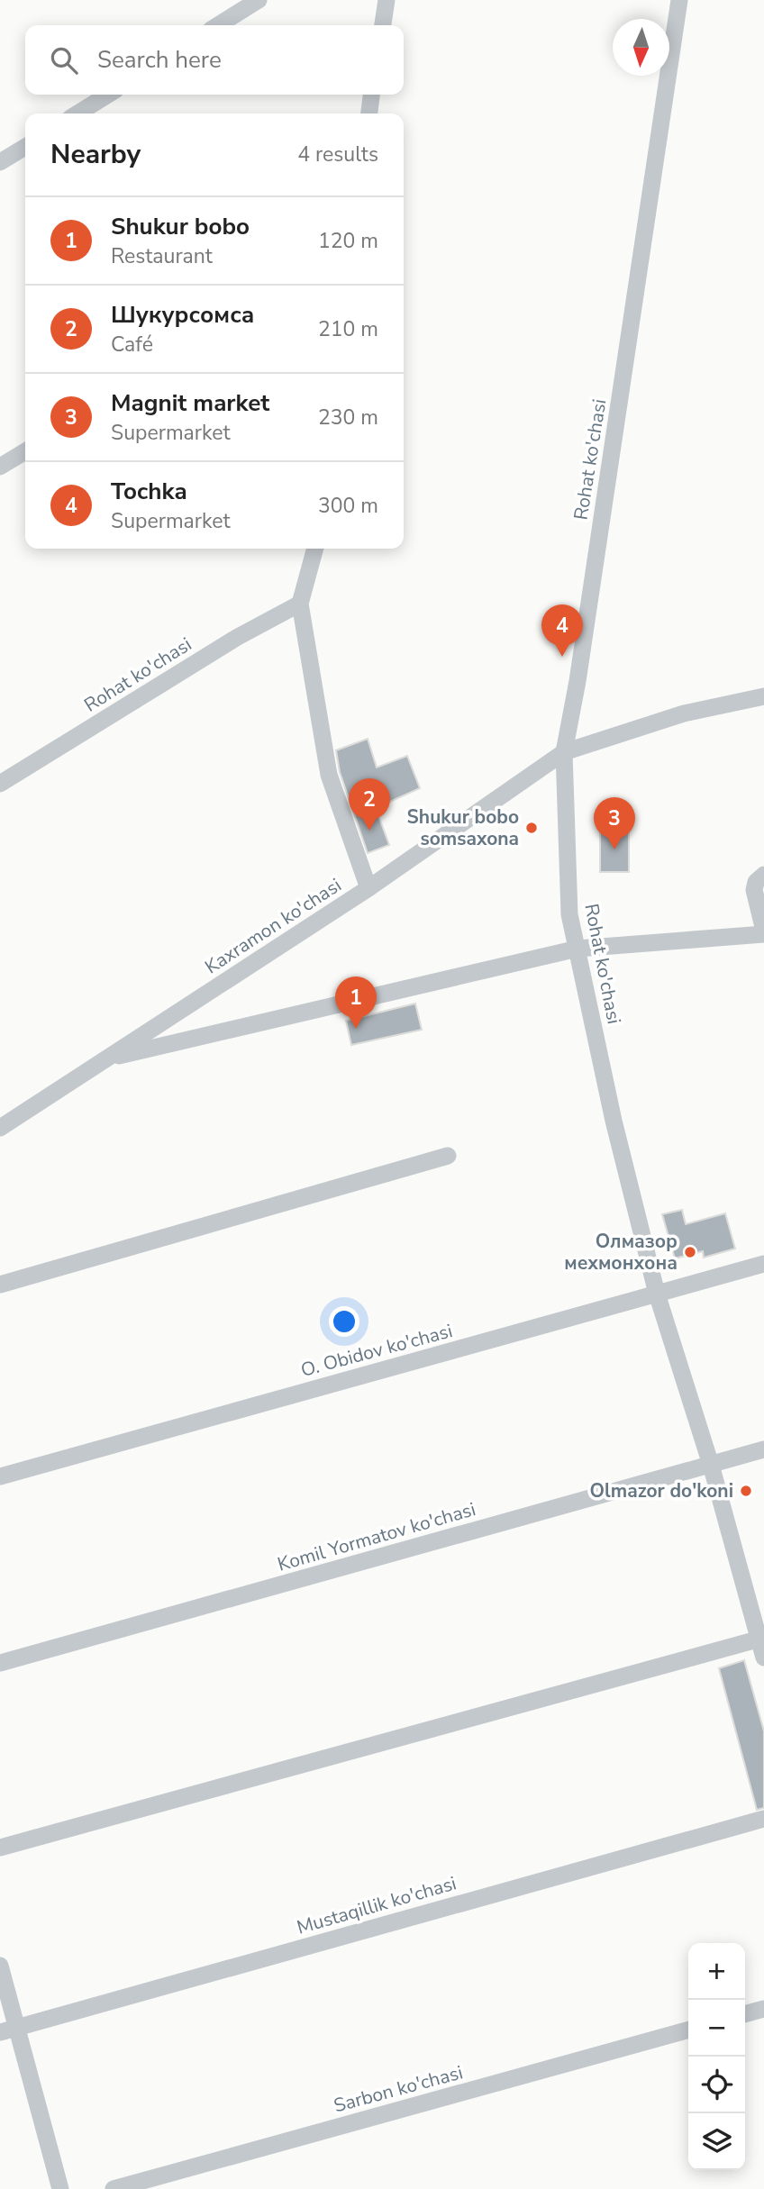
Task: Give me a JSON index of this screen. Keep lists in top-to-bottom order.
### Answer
{
  "streets": {
    "street": [
      "Rohat ko'chasi",
      "Kaxramon ko'chasi",
      "O. Obidov ko'chasi",
      "Komil Yormatov ko'chasi",
      "Mustaqillik ko'chasi",
      "Sarbon ko'chasi"
    ]
  },
  "crossings": [
    ["Rohat ko'chasi", "Kaxramon ko'chasi"],
    ["Rohat ko'chasi", "O. Obidov ko'chasi"],
    ["Rohat ko'chasi", "Komil Yormatov ko'chasi"]
  ],
  "places": ["Shukur bobo somsaxona", "Олмазор мехмонхона", "Olmazor do'koni"],
  "north": "bottom",
  "page": {
    "search": "Search here",
    "heading": ["Nearby", "4 results"],
    "list": [
      {
        "mark": "1",
        "name": "Shukur bobo",
        "note": "Restaurant",
        "value": "120 m"
      },
      {
        "mark": "2",
        "name": "Шукурсомса",
        "note": "Café",
        "value": "210 m"
      },
      {
        "mark": "3",
        "name": "Magnit market",
        "note": "Supermarket",
        "value": "230 m"
      },
      {
        "mark": "4",
        "name": "Tochka",
        "note": "Supermarket",
        "value": "300 m"
      }
    ],
    "pins": [
      "4",
      "2",
      "3",
      "1"
    ],
    "map_buttons": ["+", "−"]
  }
}
